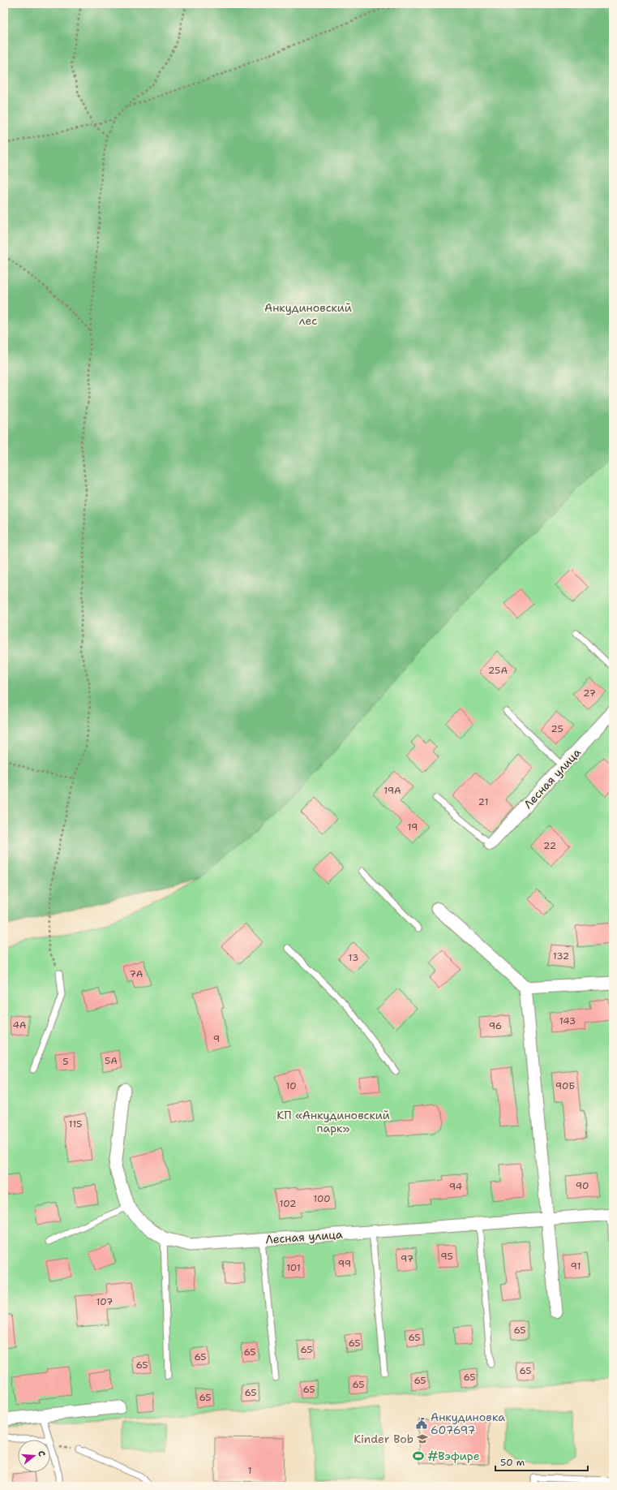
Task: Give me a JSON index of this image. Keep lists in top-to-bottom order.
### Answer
{
  "streets": {
    "street": ["Лесная улица"]
  },
  "parks": ["Анкудиновский лес", "КП «Анкудиновский парк»"],
  "places": {
    "public building": ["Анкудиновка 607697"],
    "school or university": ["Kinder Bob"],
    "sports": ["#Вэфире"]
  },
  "house_numbers": [
    "25А",
    "27",
    "25",
    "19А",
    "21",
    "19",
    "22",
    "132",
    "13",
    "7А",
    "143",
    "4А",
    "96",
    "9",
    "5А",
    "5",
    "10",
    "90Б",
    "115",
    "90",
    "94",
    "100",
    "102",
    "95",
    "97",
    "99",
    "91",
    "101",
    "107",
    "65",
    "65",
    "65",
    "65",
    "65",
    "65",
    "65",
    "65",
    "65",
    "65",
    "65",
    "65",
    "65",
    "65",
    "1"
  ],
  "scale_bar": "50 m",
  "north": "right"
}
